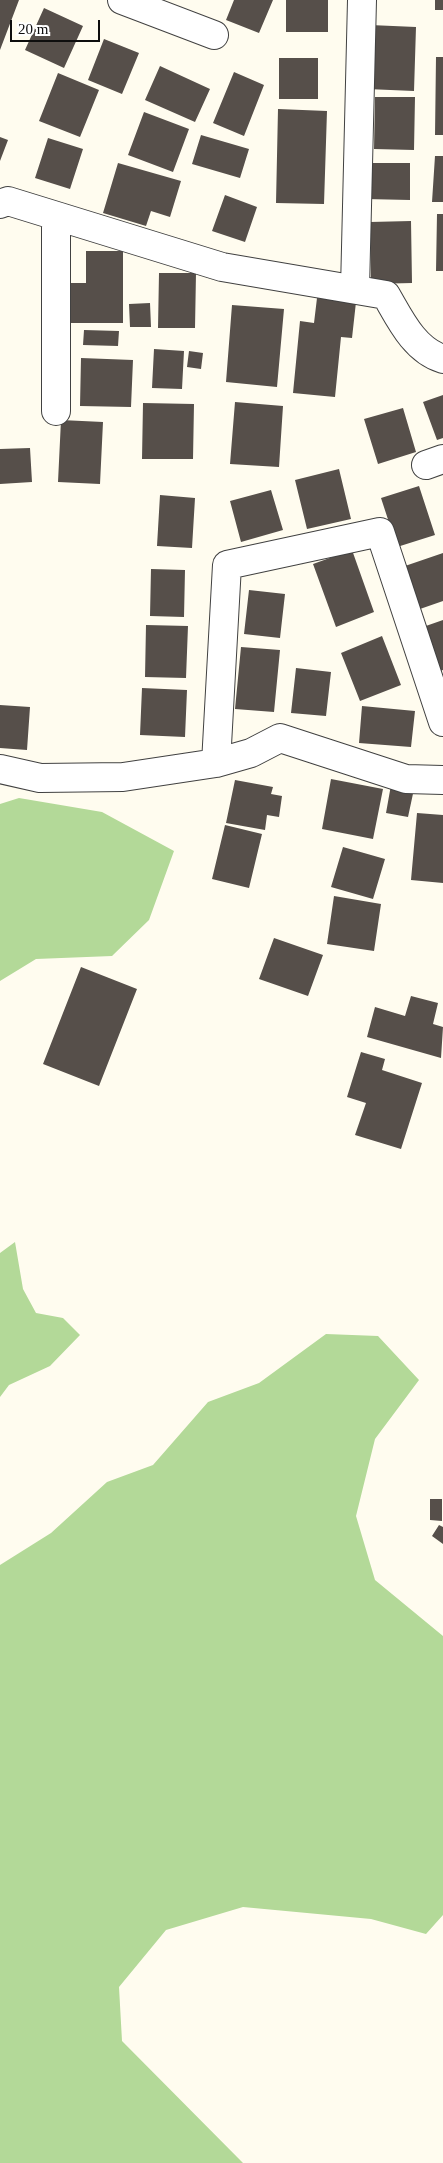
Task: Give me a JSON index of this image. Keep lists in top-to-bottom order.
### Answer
{
  "scale_bar": "20 m"
}
